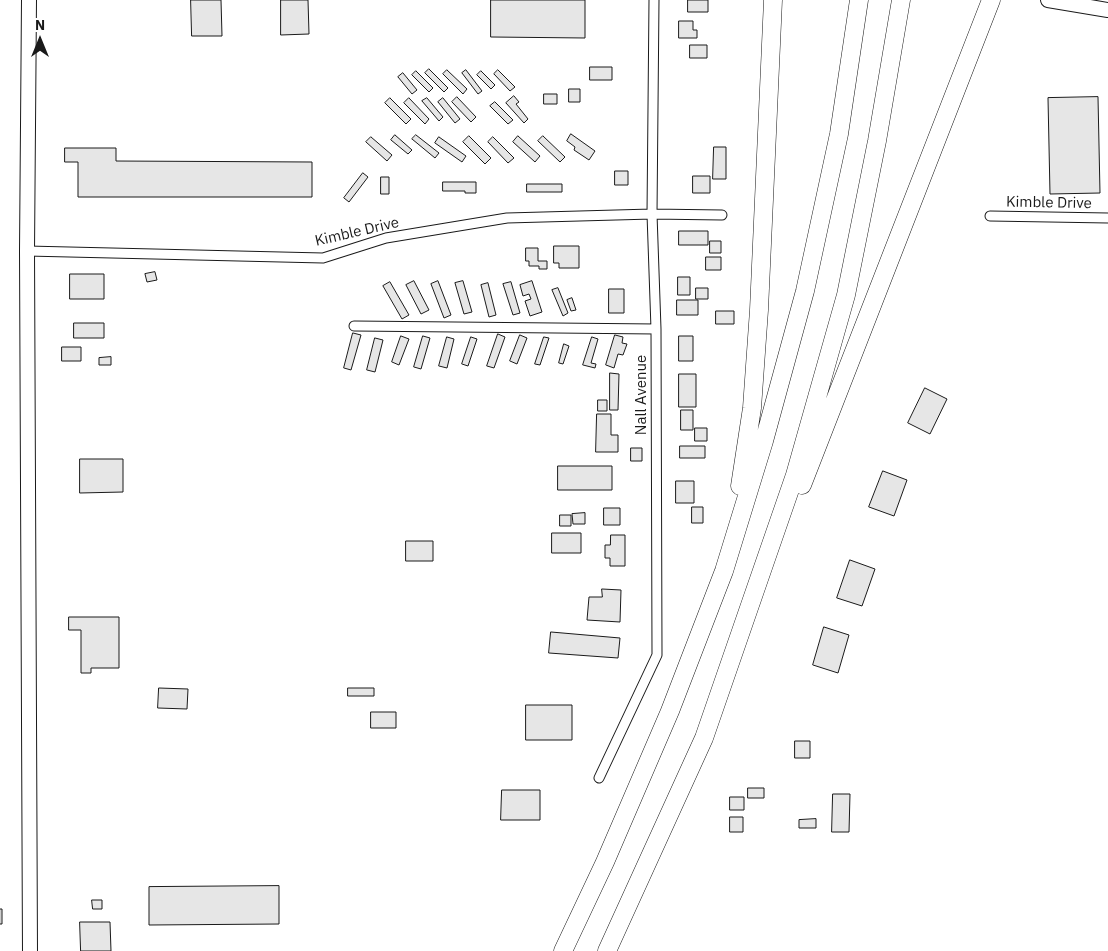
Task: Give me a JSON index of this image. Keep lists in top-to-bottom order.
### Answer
{
  "streets": {
    "street": ["Kimble Drive", "Nall Avenue"]
  },
  "crossings": [
    ["Kimble Drive", "Nall Avenue"]
  ],
  "north": "top"
}
